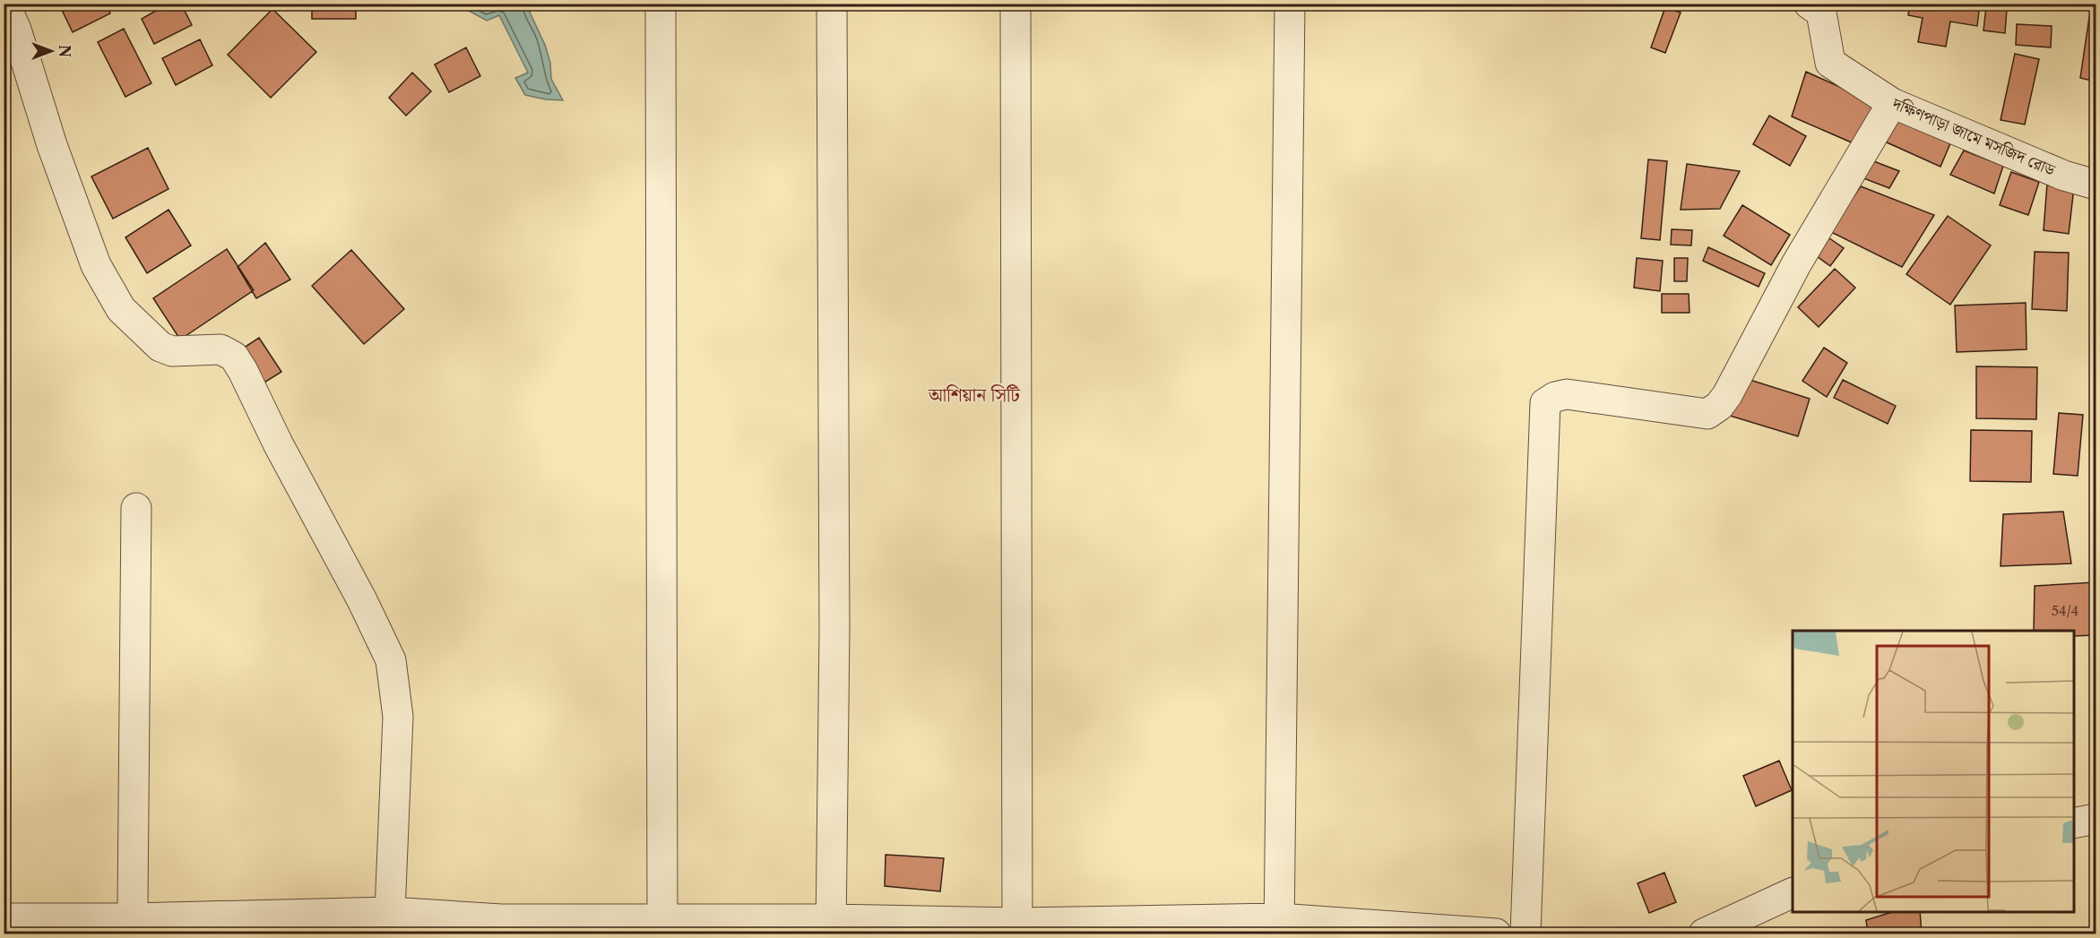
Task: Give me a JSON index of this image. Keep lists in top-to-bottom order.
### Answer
{
  "streets": {
    "street": ["দক্ষিণপাড়া জামে মসজিদ রোড"]
  },
  "districts": ["আশিয়ান সিটি"],
  "house_numbers": ["54/4"],
  "north": "right"
}
